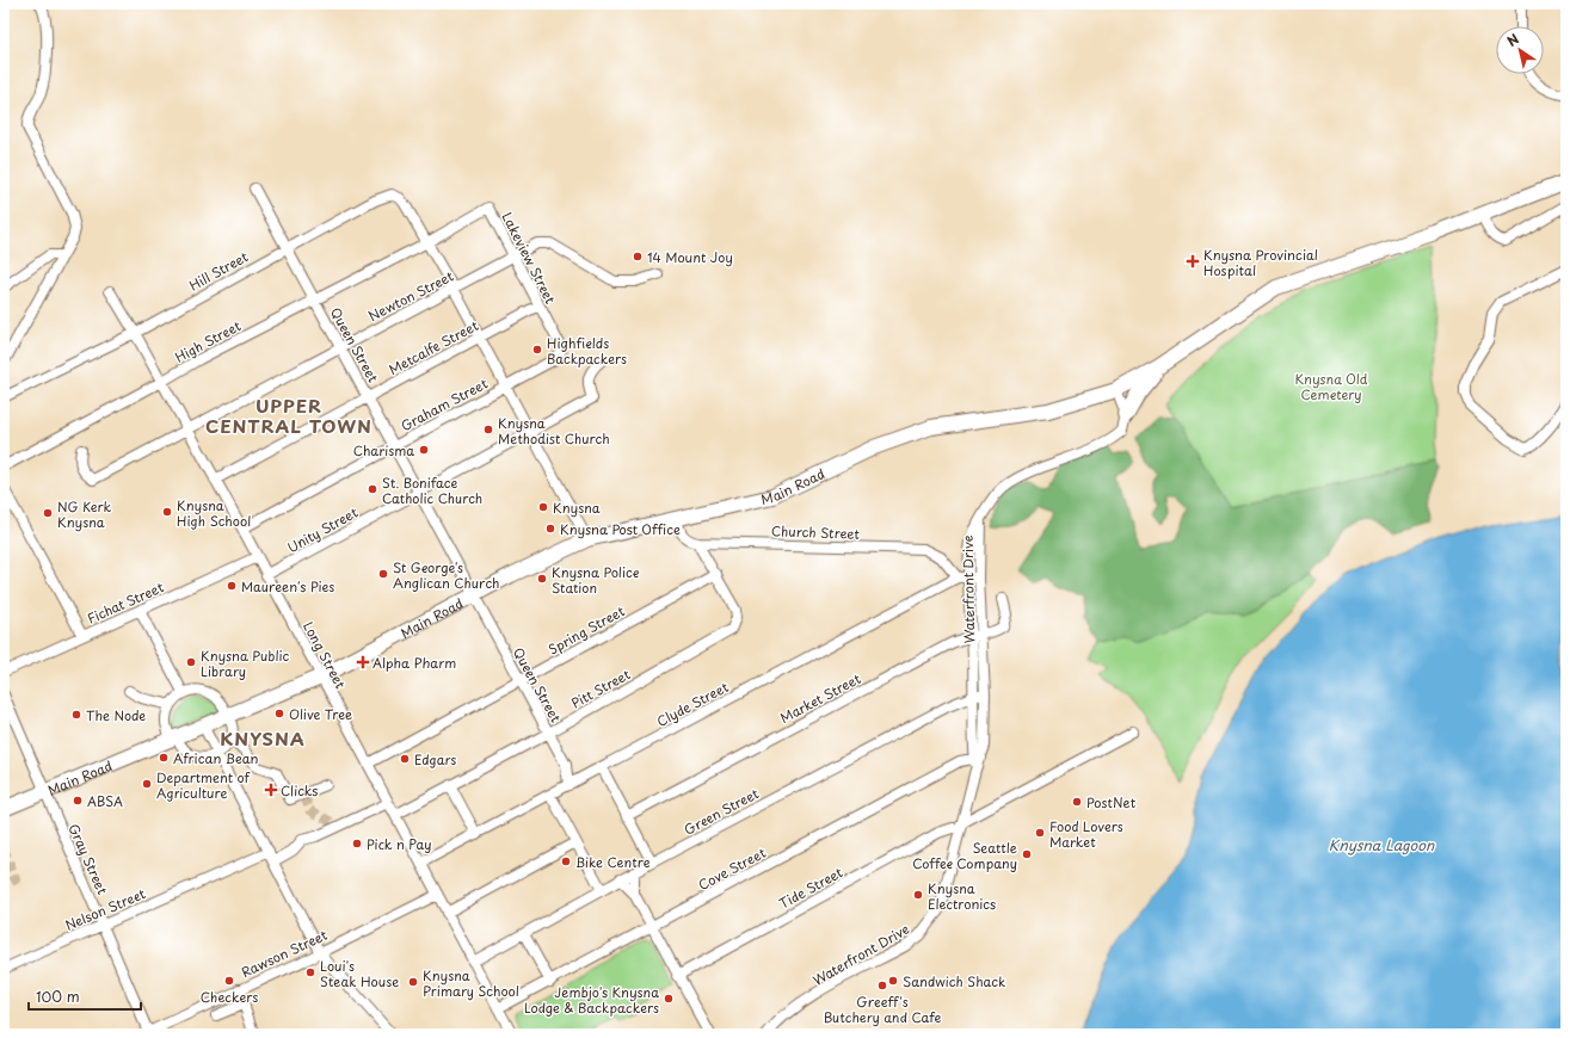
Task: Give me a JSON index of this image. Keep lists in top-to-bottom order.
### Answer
{
  "streets": {
    "highway": ["Main Road"],
    "street": [
      "Lakeview Street",
      "Hill Street",
      "Newton Street",
      "High Street",
      "Queen Street",
      "Metcalfe Street",
      "Graham Street",
      "Unity Street",
      "Church Street",
      "Waterfront Drive",
      "Fichat Street",
      "Spring Street",
      "Long Street",
      "Pitt Street",
      "Market Street",
      "Clyde Street",
      "Green Street",
      "Gray Street",
      "Cove Street",
      "Tide Street",
      "Nelson Street",
      "Rawson Street"
    ]
  },
  "crossings": [
    ["Lakeview Street", "Hill Street"],
    ["Lakeview Street", "Newton Street"],
    ["Lakeview Street", "High Street"],
    ["Lakeview Street", "Metcalfe Street"],
    ["Lakeview Street", "Graham Street"],
    ["Hill Street", "High Street"],
    ["Hill Street", "Queen Street"],
    ["Hill Street", "Long Street"],
    ["Newton Street", "Queen Street"],
    ["Newton Street", "Long Street"],
    ["High Street", "Queen Street"],
    ["High Street", "Long Street"],
    ["Queen Street", "Metcalfe Street"],
    ["Queen Street", "Graham Street"],
    ["Queen Street", "Main Road"],
    ["Queen Street", "Unity Street"],
    ["Queen Street", "Spring Street"],
    ["Queen Street", "Pitt Street"],
    ["Queen Street", "Clyde Street"],
    ["Metcalfe Street", "Long Street"],
    ["Graham Street", "Long Street"],
    ["Main Road", "Long Street"],
    ["Main Road", "Gray Street"],
    ["Unity Street", "Long Street"],
    ["Church Street", "Pitt Street"],
    ["Church Street", "Clyde Street"],
    ["Waterfront Drive", "Market Street"],
    ["Waterfront Drive", "Clyde Street"],
    ["Waterfront Drive", "Green Street"],
    ["Waterfront Drive", "Cove Street"],
    ["Waterfront Drive", "Tide Street"],
    ["Fichat Street", "Long Street"],
    ["Spring Street", "Long Street"],
    ["Spring Street", "Pitt Street"],
    ["Long Street", "Pitt Street"],
    ["Long Street", "Clyde Street"],
    ["Long Street", "Green Street"],
    ["Long Street", "Cove Street"],
    ["Long Street", "Rawson Street"],
    ["Gray Street", "Nelson Street"],
    ["Gray Street", "Rawson Street"]
  ],
  "districts": ["UPPER CENTRAL TOWN", "KNYSNA"],
  "water": ["Knysna Lagoon"],
  "parks": ["Knysna Old Cemetery"],
  "places": {
    "other": [
      "14 Mount Joy",
      "Highfields Backpackers",
      "Knysna Methodist Church",
      "Charisma",
      "St. Boniface Catholic Church",
      "Knysna",
      "Knysna High School",
      "NG Kerk Knysna",
      "Knysna Post Office",
      "St George's Anglican Church",
      "Knysna Police Station",
      "Maureen's Pies",
      "Knysna Public Library",
      "Olive Tree",
      "The Node",
      "African Bean",
      "Edgars",
      "Department of Agriculture",
      "ABSA",
      "PostNet",
      "Food Lovers Market",
      "Pick n Pay",
      "Seattle Coffee Company",
      "Bike Centre",
      "Knysna Electronics",
      "Loui's Steak House",
      "Checkers",
      "Sandwich Shack",
      "Knysna Primary School",
      "Greeff's Butchery and Cafe",
      "Jembjo's Knysna Lodge & Backpackers"
    ],
    "health": ["Knysna Provincial Hospital", "Alpha Pharm", "Clicks"]
  },
  "scale_bar": "100 m",
  "north": "top left"
}
